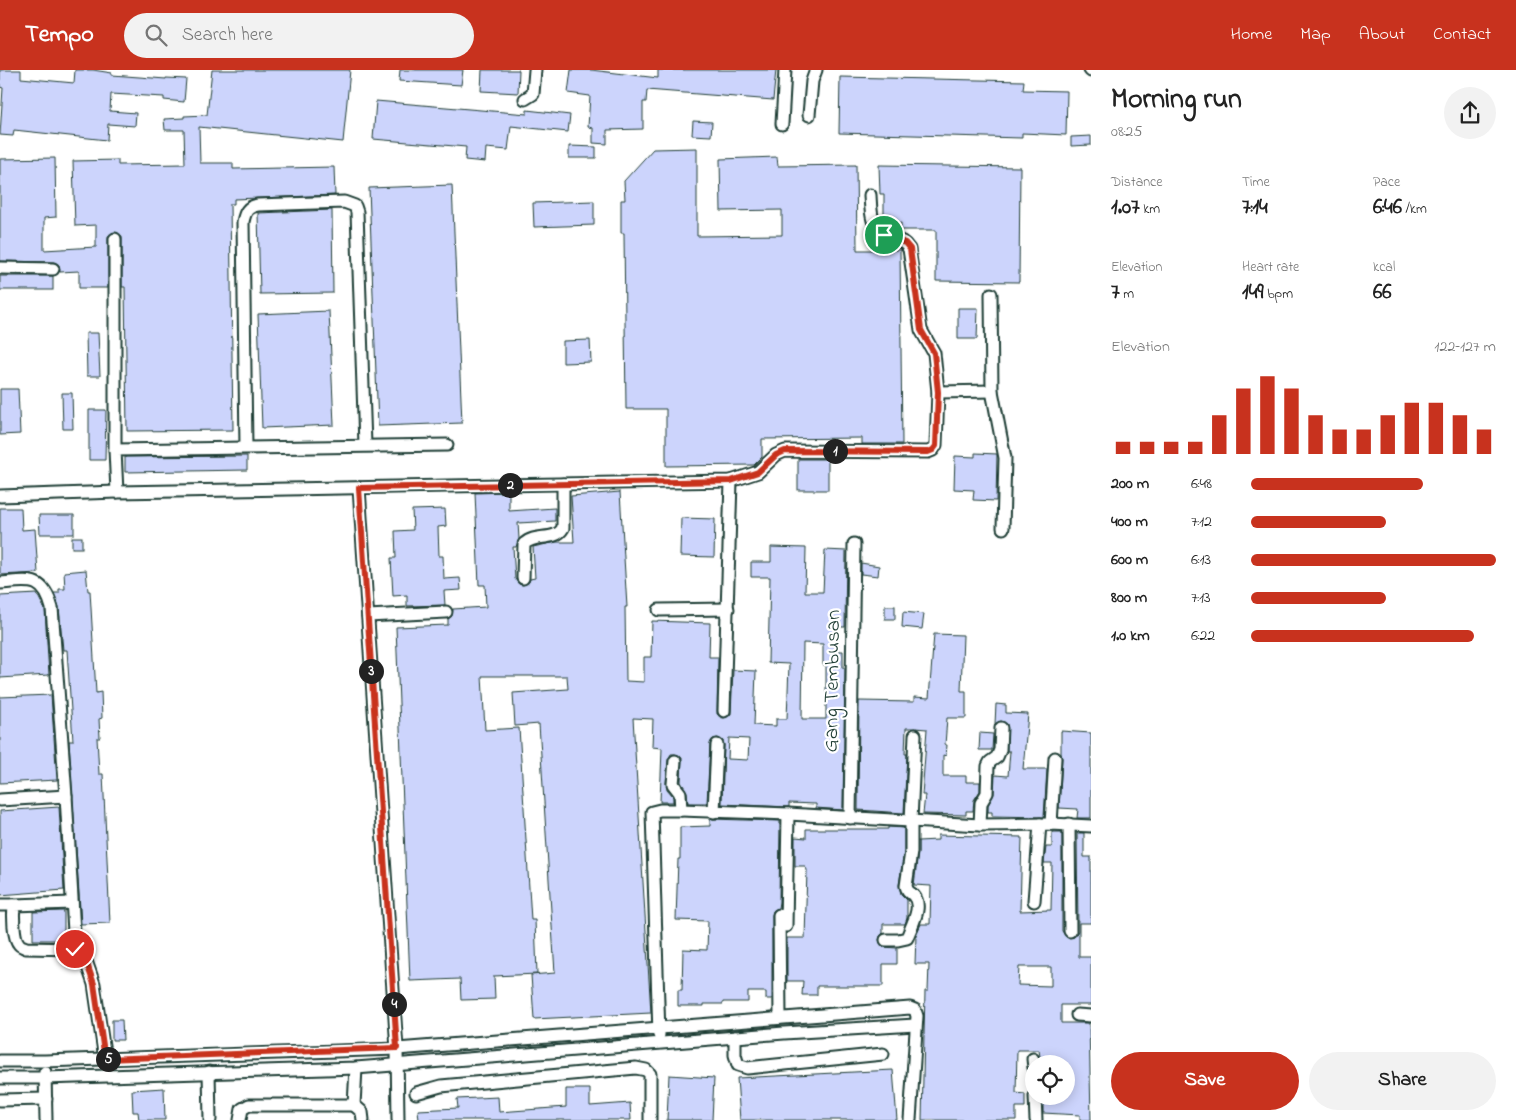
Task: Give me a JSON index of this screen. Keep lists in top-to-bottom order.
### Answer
{
  "streets": {
    "street": ["Gang Tembusan"]
  },
  "page": {
    "header": "Tempo",
    "search": "Search here",
    "nav": [
      "Home",
      "Map",
      "About",
      "Contact"
    ],
    "heading": ["Morning run", "08:25"],
    "stats": [
      ["Distance", "1.07 km"],
      ["Time", "7:14"],
      ["Pace", "6:46 /km"],
      ["Elevation", "7 m"],
      ["Heart rate", "149 bpm"],
      ["kcal", "66"]
    ],
    "chart": ["Elevation", "122–127 m"],
    "pins": [
      "1",
      "2",
      "3",
      "4",
      "5"
    ],
    "list": [
      {
        "name": "200 m",
        "note": "6:48"
      },
      {
        "name": "400 m",
        "note": "7:12"
      },
      {
        "name": "600 m",
        "note": "6:13"
      },
      {
        "name": "800 m",
        "note": "7:13"
      },
      {
        "name": "1.0 km",
        "note": "6:22"
      }
    ],
    "buttons": ["Save", "Share"]
  }
}
